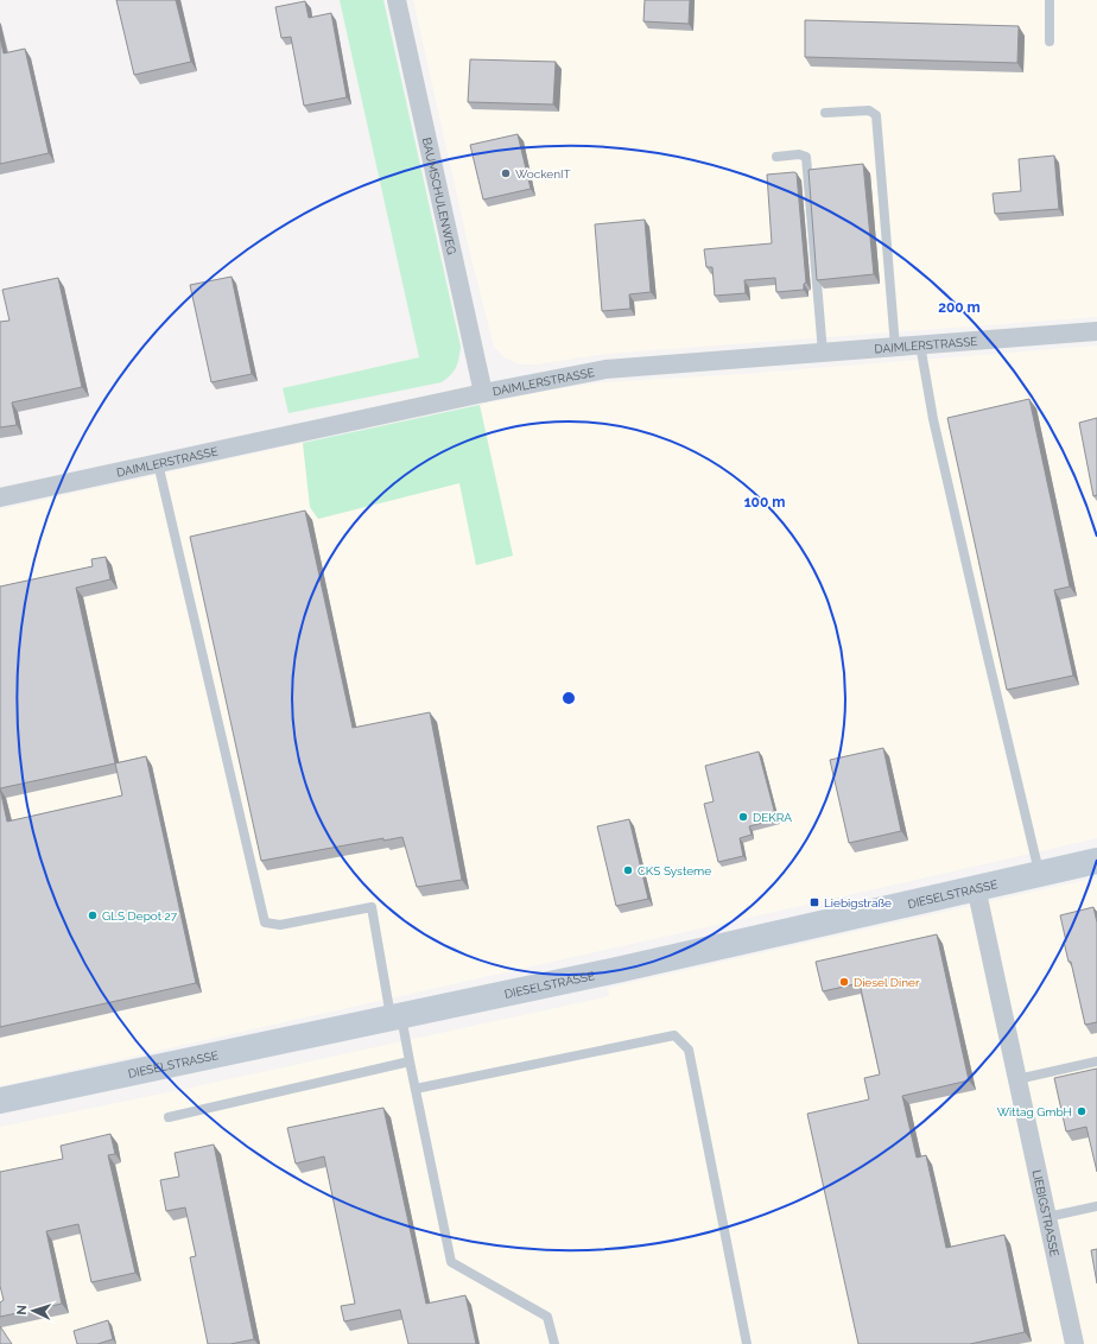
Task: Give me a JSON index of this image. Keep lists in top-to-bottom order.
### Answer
{
  "streets": {
    "street": [
      "BAUMSCHULENWEG",
      "DAIMLERSTRASSE",
      "DIESELSTRASSE",
      "LIEBIGSTRASSE"
    ]
  },
  "crossings": [
    ["BAUMSCHULENWEG", "DAIMLERSTRASSE"],
    ["DIESELSTRASSE", "LIEBIGSTRASSE"]
  ],
  "places": {
    "other": [
      "WockenIT",
      "DEKRA",
      "CKS Systeme",
      "GLS Depot 27",
      "Diesel Diner",
      "Wittag GmbH"
    ],
    "transit": ["Liebigstraße"]
  },
  "north": "left",
  "rings": ["200 m", "100 m"]
}
